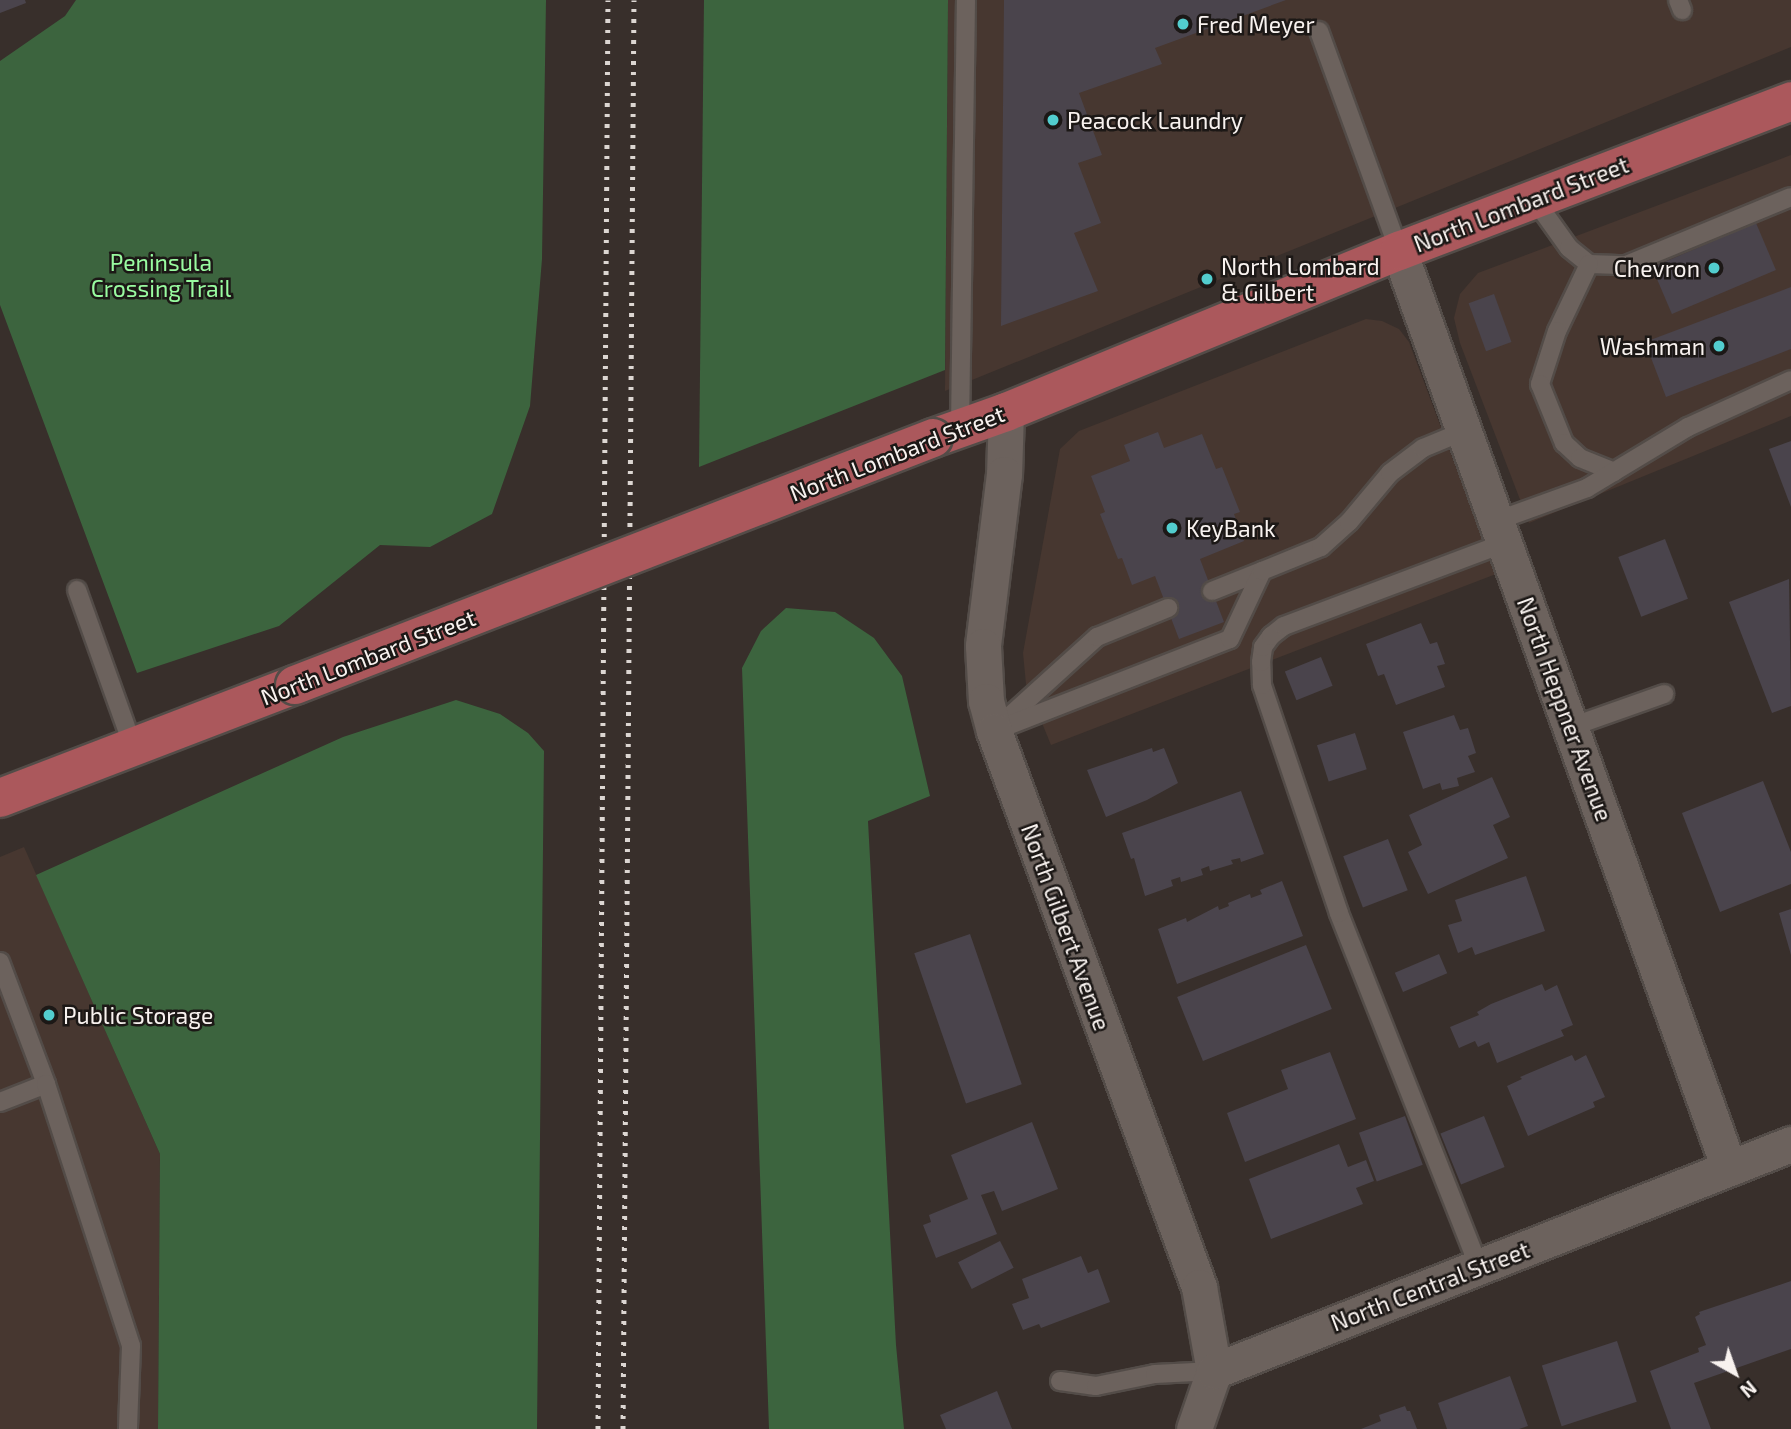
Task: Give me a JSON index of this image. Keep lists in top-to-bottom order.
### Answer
{
  "streets": {
    "main road": ["North Lombard Street"],
    "street": ["North Heppner Avenue", "North Gilbert Avenue", "North Central Street"]
  },
  "crossings": [
    ["North Lombard Street", "North Heppner Avenue"],
    ["North Lombard Street", "North Gilbert Avenue"],
    ["North Heppner Avenue", "North Central Street"],
    ["North Gilbert Avenue", "North Central Street"]
  ],
  "parks": ["Peninsula Crossing Trail"],
  "places": [
    "Fred Meyer",
    "Peacock Laundry",
    "Chevron",
    "North Lombard & Gilbert",
    "Washman",
    "KeyBank",
    "Public Storage"
  ],
  "north": "bottom right"
}
